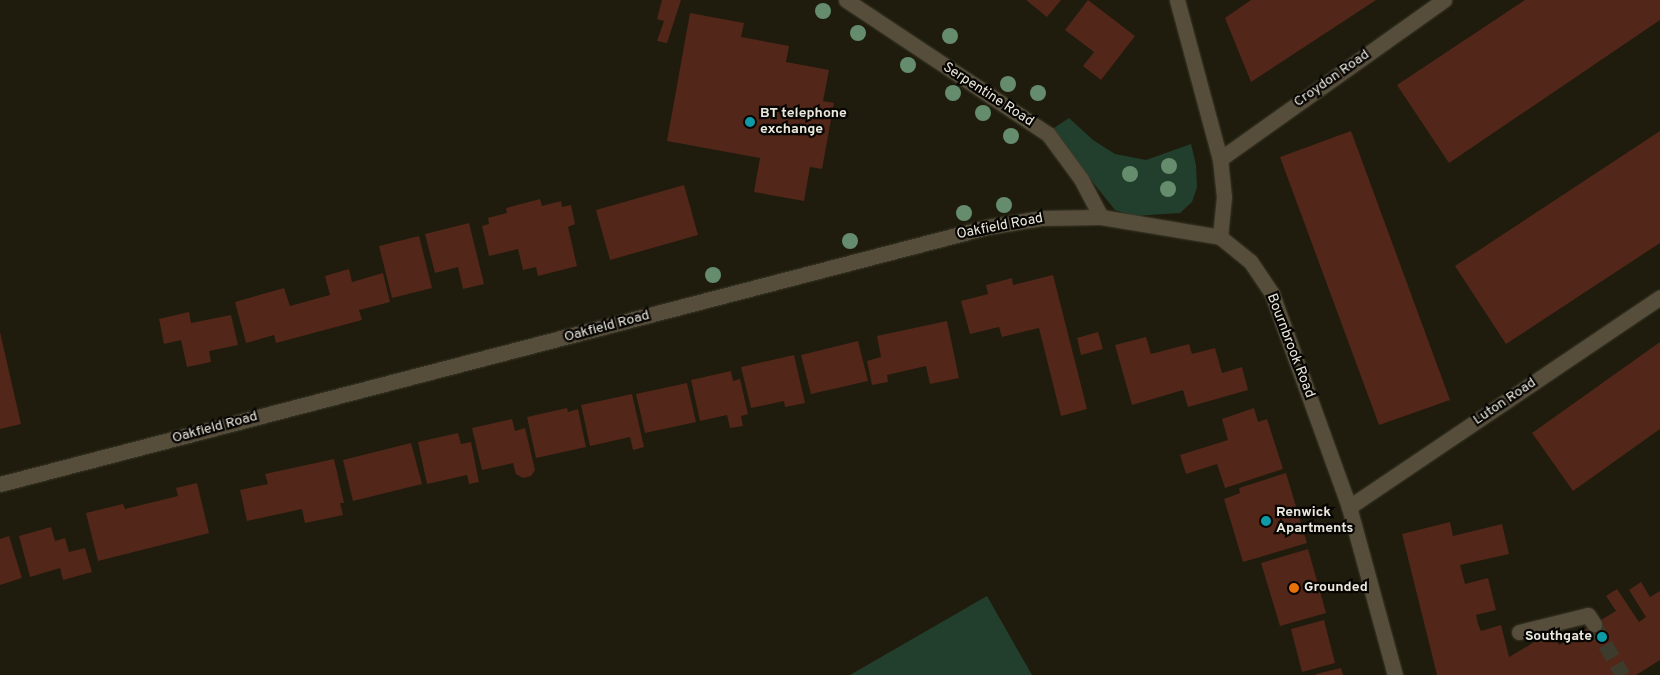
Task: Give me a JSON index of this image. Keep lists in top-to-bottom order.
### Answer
{
  "streets": {
    "street": [
      "Croydon Road",
      "Serpentine Road",
      "Oakfield Road",
      "Bournbrook Road",
      "Luton Road"
    ]
  },
  "crossings": [
    ["Serpentine Road", "Oakfield Road"],
    ["Oakfield Road", "Bournbrook Road"],
    ["Bournbrook Road", "Luton Road"]
  ],
  "places": [
    "BT telephone exchange",
    "Renwick Apartments",
    "Grounded",
    "Southgate"
  ]
}
